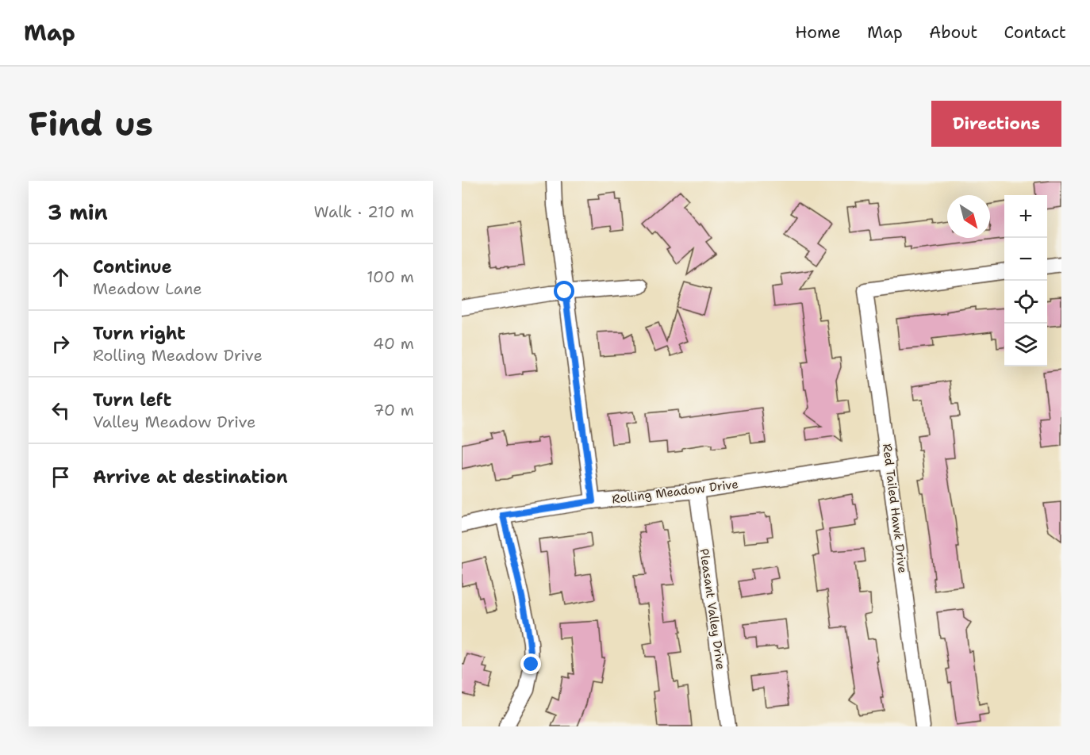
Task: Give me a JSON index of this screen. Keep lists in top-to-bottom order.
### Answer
{
  "streets": {
    "street": ["Rolling Meadow Drive", "Red Tailed Hawk Drive", "Pleasant Valley Drive"]
  },
  "crossings": [
    ["Rolling Meadow Drive", "Red Tailed Hawk Drive"],
    ["Rolling Meadow Drive", "Pleasant Valley Drive"]
  ],
  "north": "bottom right",
  "page": {
    "header": "Map",
    "nav": [
      "Home",
      "Map",
      "About",
      "Contact"
    ],
    "buttons": "Directions",
    "title": "Find us",
    "heading": ["3 min", "Walk · 210 m"],
    "map_buttons": ["+", "−"],
    "list": [
      ["Continue", "Meadow Lane", "100 m"],
      ["Turn right", "Rolling Meadow Drive", "40 m"],
      ["Turn left", "Valley Meadow Drive", "70 m"],
      "Arrive at destination"
    ]
  }
}
